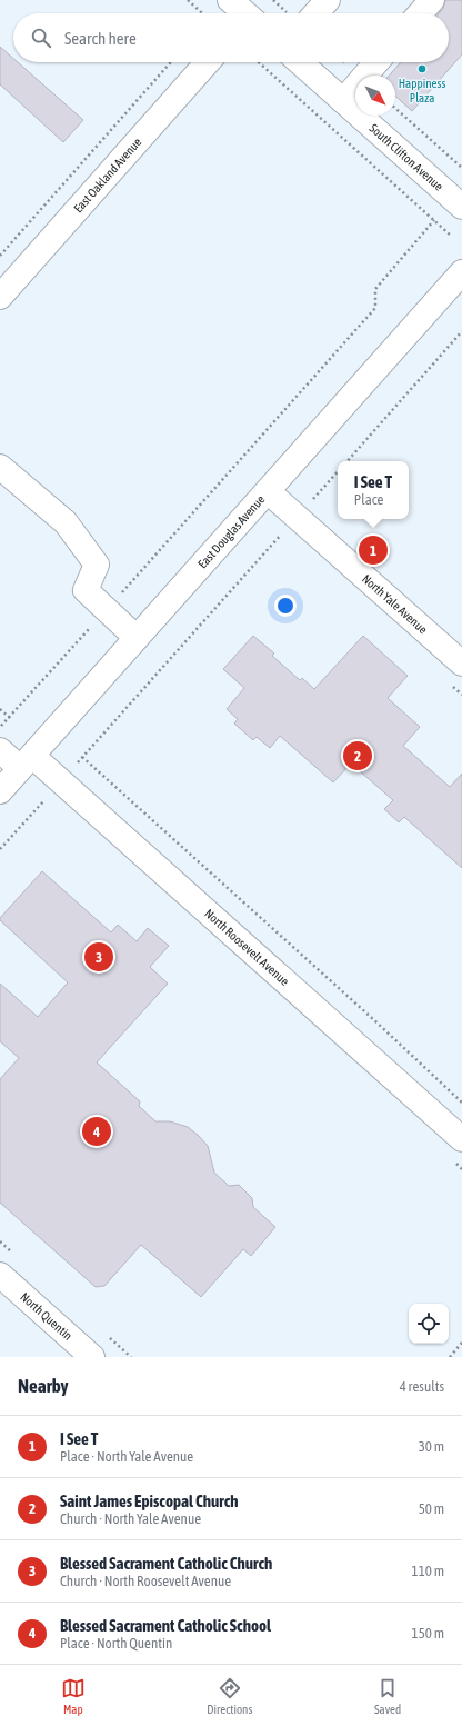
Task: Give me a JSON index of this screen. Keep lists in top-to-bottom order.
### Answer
{
  "streets": {
    "street": [
      "South Clifton Avenue",
      "East Oakland Avenue",
      "East Douglas Avenue",
      "North Yale Avenue",
      "North Roosevelt Avenue",
      "North Quentin"
    ]
  },
  "crossings": [
    ["East Douglas Avenue", "North Yale Avenue"],
    ["East Douglas Avenue", "North Roosevelt Avenue"]
  ],
  "places": ["Happiness Plaza"],
  "north": "bottom right",
  "page": {
    "search": "Search here",
    "popup": ["I See T", "Place"],
    "pins": [
      "1",
      "2",
      "3",
      "4"
    ],
    "heading": ["Nearby", "4 results"],
    "list": [
      {
        "mark": "1",
        "name": "I See T",
        "note": "Place · North Yale Avenue",
        "value": "30 m"
      },
      {
        "mark": "2",
        "name": "Saint James Episcopal Church",
        "note": "Church · North Yale Avenue",
        "value": "50 m"
      },
      {
        "mark": "3",
        "name": "Blessed Sacrament Catholic Church",
        "note": "Church · North Roosevelt Avenue",
        "value": "110 m"
      },
      {
        "mark": "4",
        "name": "Blessed Sacrament Catholic School",
        "note": "Place · North Quentin",
        "value": "150 m"
      }
    ],
    "nav": ["Map", "Directions", "Saved"]
  }
}
